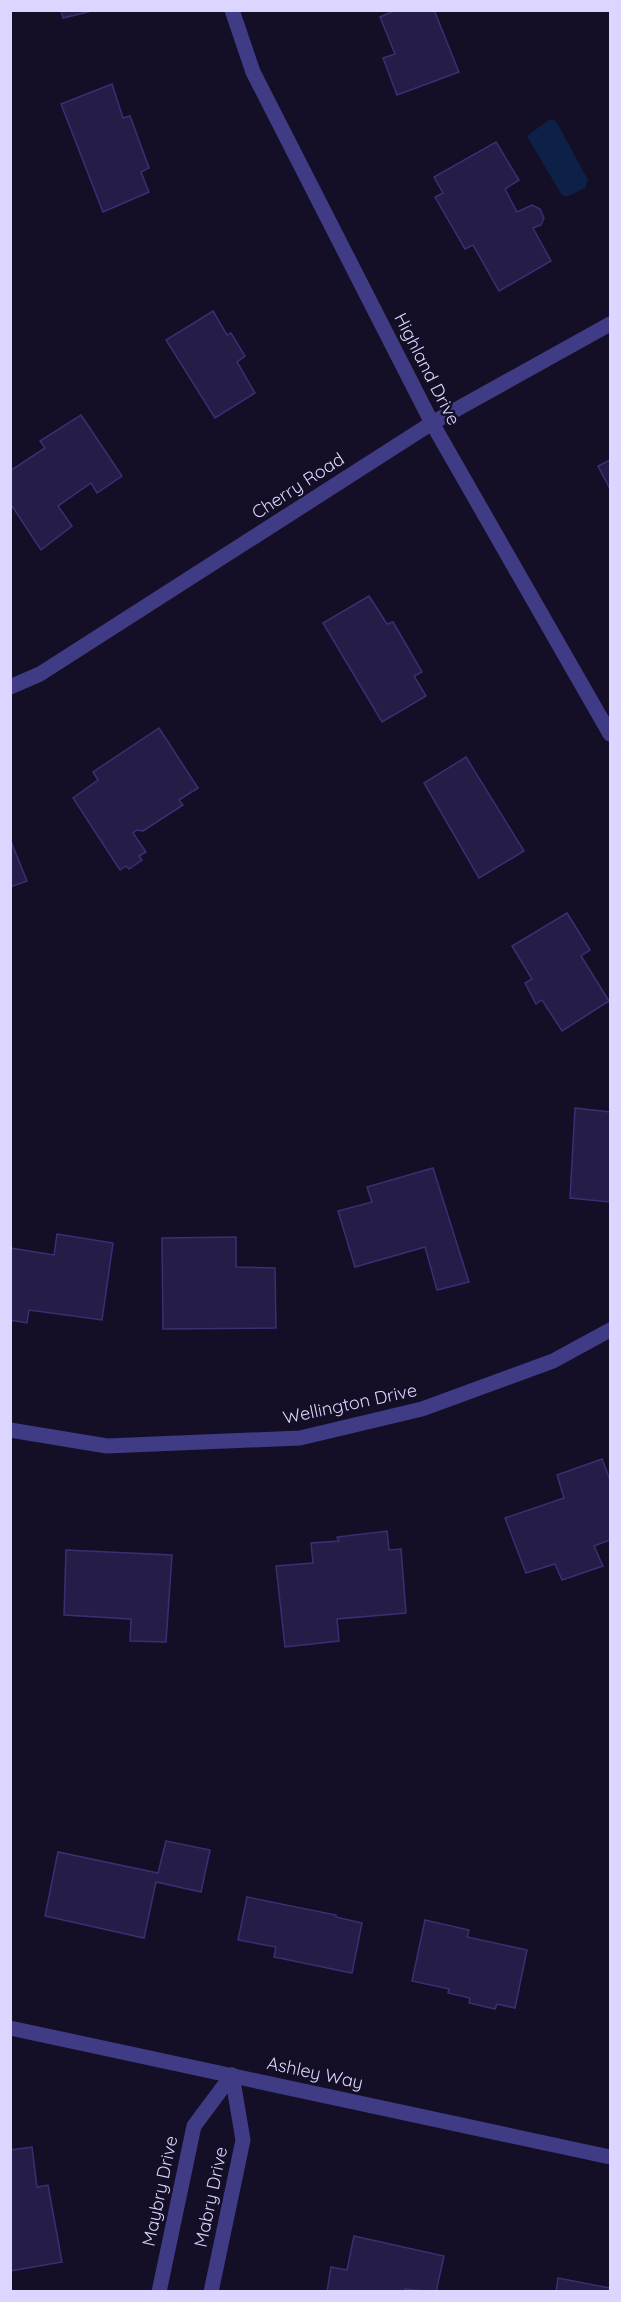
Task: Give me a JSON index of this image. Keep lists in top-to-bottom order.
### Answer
{
  "streets": {
    "street": [
      "Highland Drive",
      "Cherry Road",
      "Wellington Drive",
      "Ashley Way",
      "Maybry Drive",
      "Mabry Drive"
    ]
  },
  "crossings": [
    ["Highland Drive", "Cherry Road"],
    ["Ashley Way", "Maybry Drive"],
    ["Ashley Way", "Mabry Drive"],
    ["Maybry Drive", "Mabry Drive"]
  ]
}
